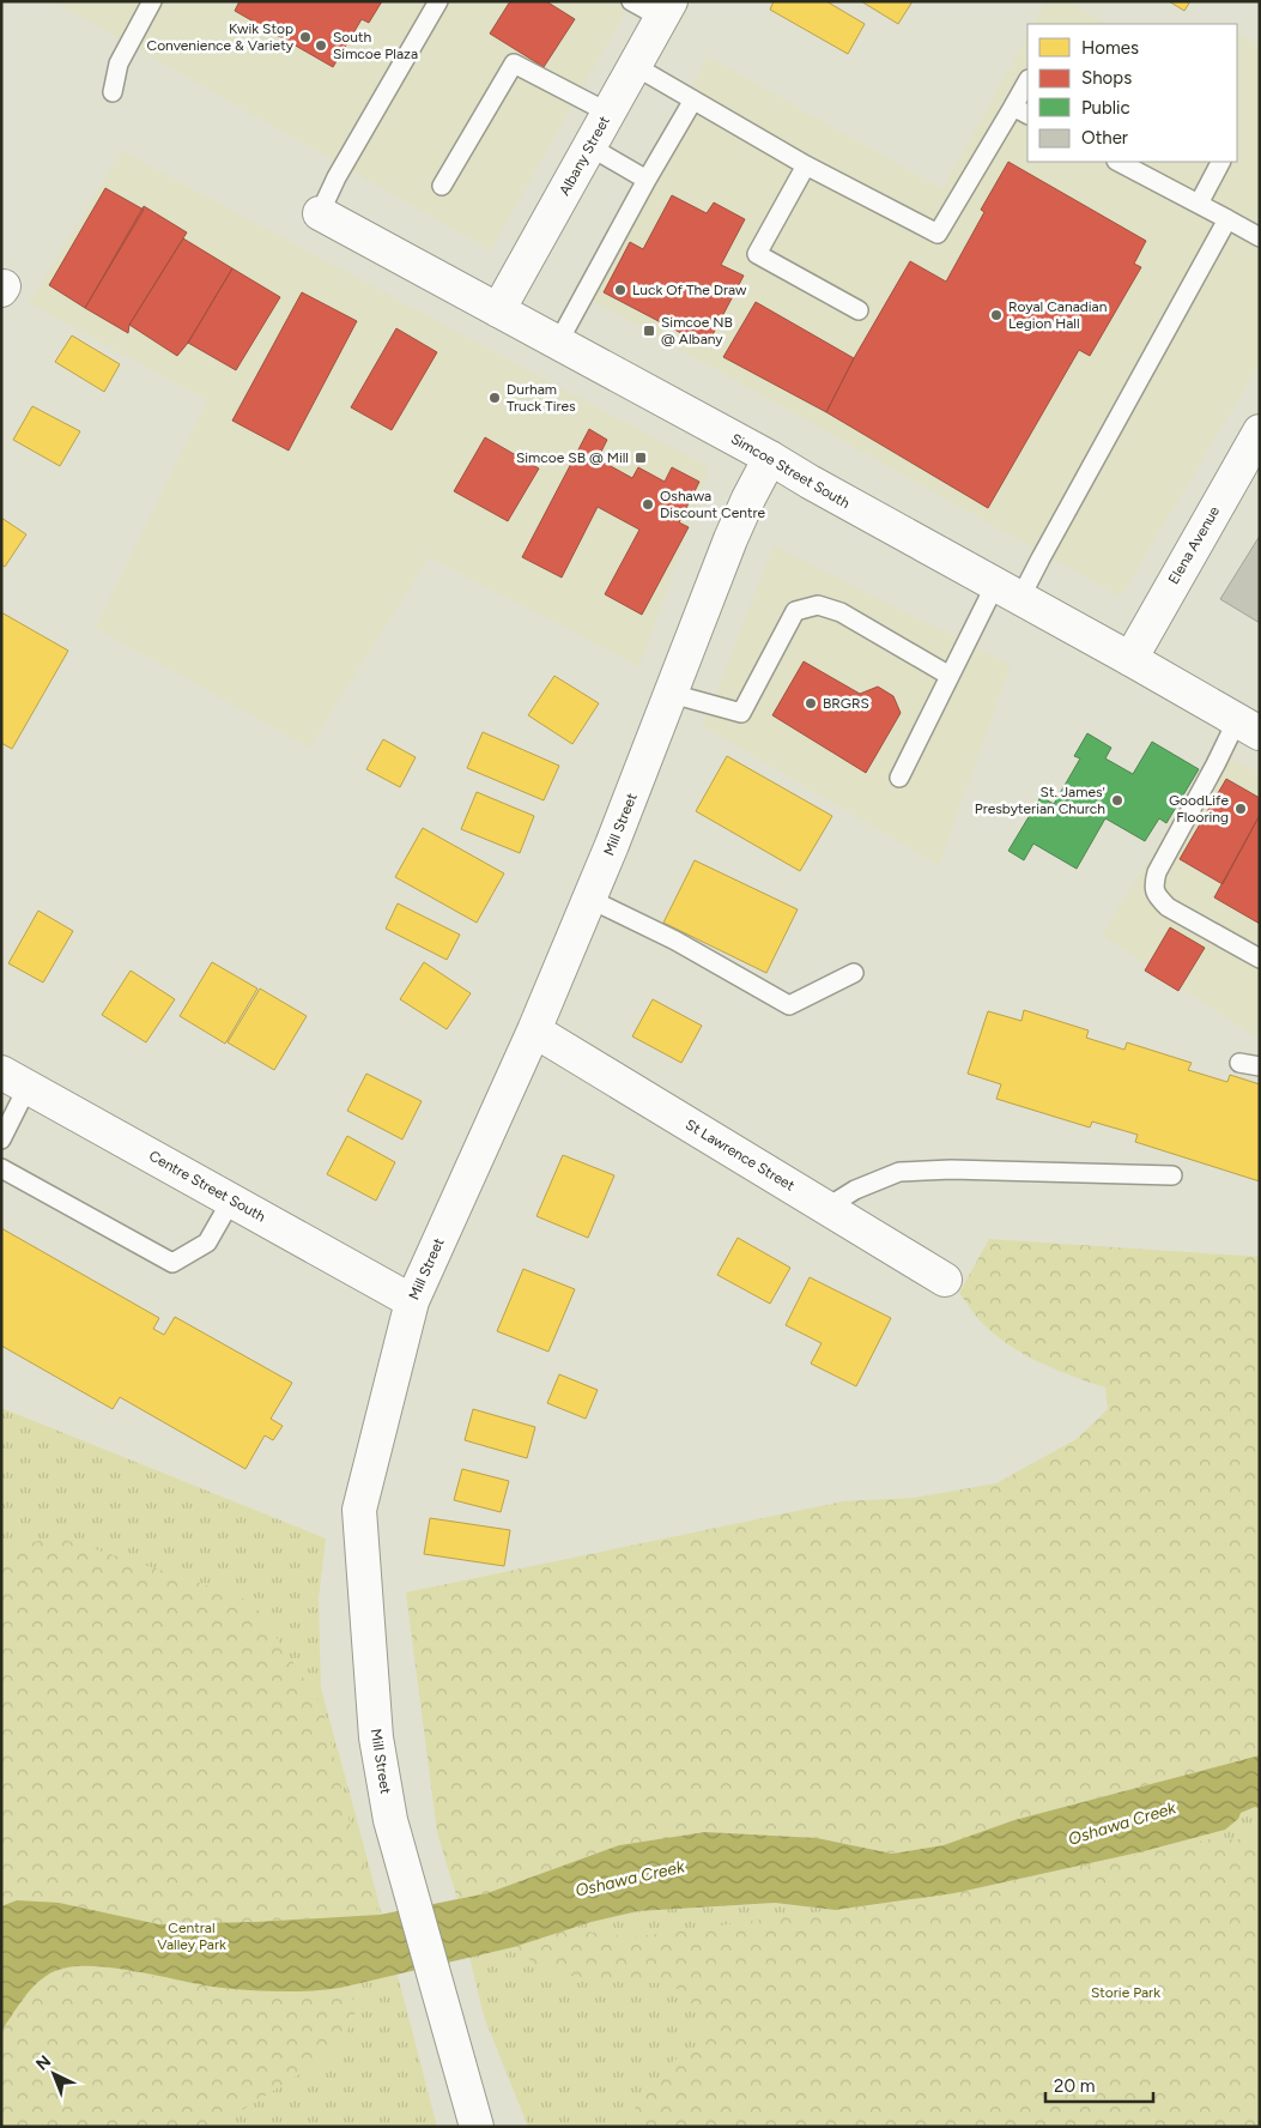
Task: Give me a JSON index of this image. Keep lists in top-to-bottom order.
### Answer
{
  "streets": {
    "street": [
      "Albany Street",
      "Simcoe Street South",
      "Elena Avenue",
      "Mill Street",
      "St Lawrence Street",
      "Centre Street South"
    ]
  },
  "crossings": [
    ["Albany Street", "Simcoe Street South"],
    ["Simcoe Street South", "Elena Avenue"],
    ["Simcoe Street South", "Mill Street"],
    ["Mill Street", "St Lawrence Street"],
    ["Mill Street", "Centre Street South"]
  ],
  "water": ["Oshawa Creek"],
  "parks": ["Central Valley Park", "Storie Park"],
  "places": {
    "other": [
      "Kwik Stop Convenience & Variety",
      "South Simcoe Plaza",
      "Luck Of The Draw",
      "Royal Canadian Legion Hall",
      "Durham Truck Tires",
      "Oshawa Discount Centre",
      "BRGRS",
      "St. James' Presbyterian Church",
      "GoodLife Flooring"
    ],
    "transit": ["Simcoe NB @ Albany", "Simcoe SB @ Mill"]
  },
  "legend": [
    "Homes",
    "Shops",
    "Public",
    "Other"
  ],
  "scale_bar": "20 m",
  "north": "top left"
}
